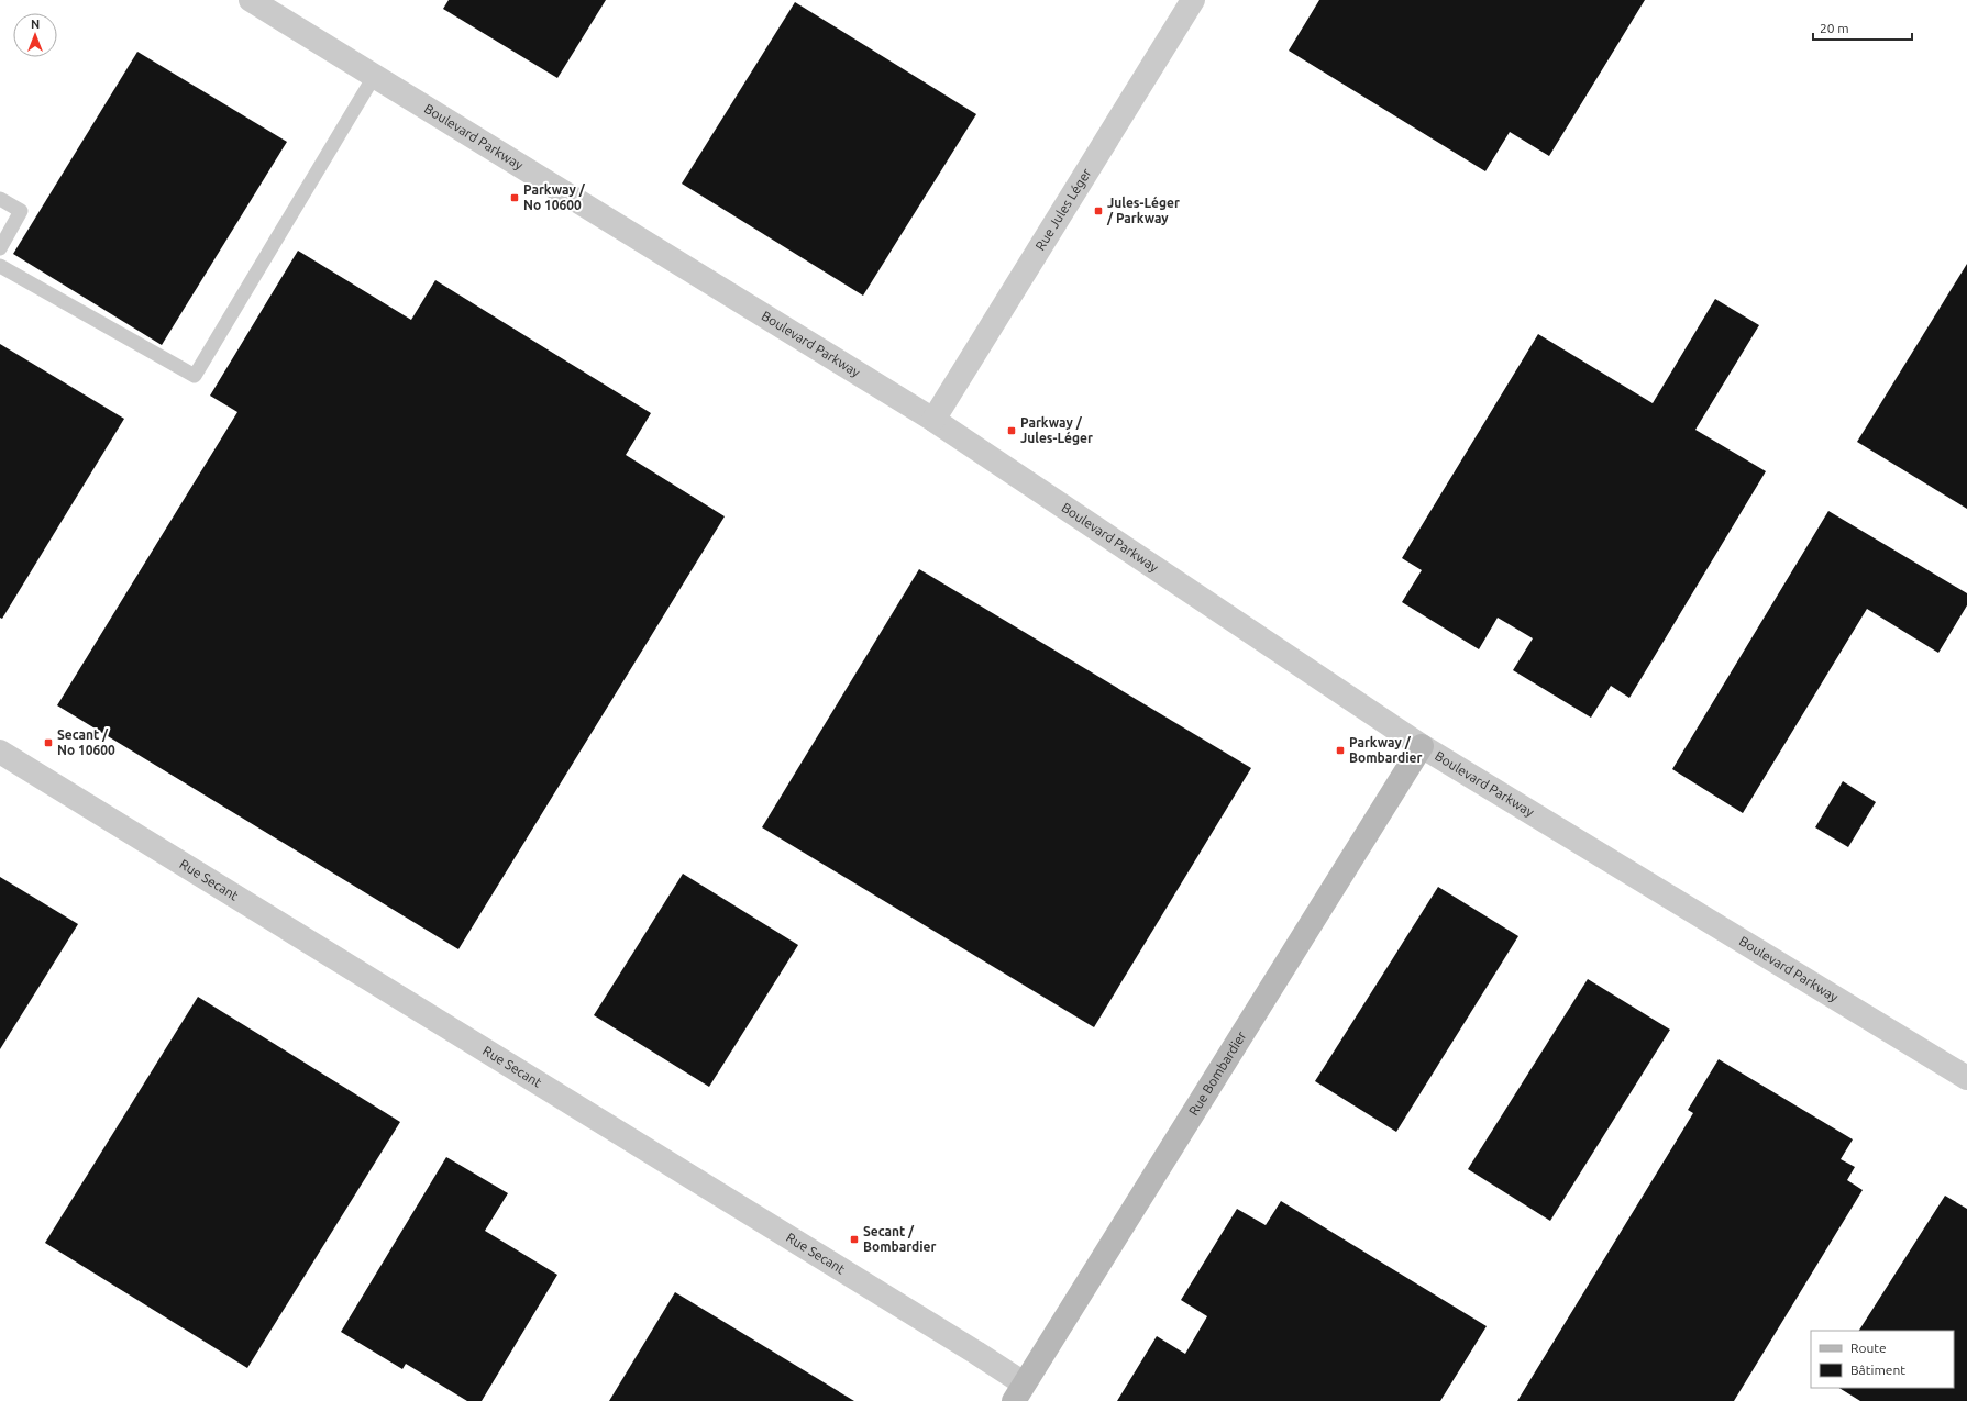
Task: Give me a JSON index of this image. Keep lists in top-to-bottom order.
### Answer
{
  "streets": {
    "street": [
      "Boulevard Parkway",
      "Rue Jules Léger",
      "Rue Secant",
      "Rue Bombardier"
    ]
  },
  "crossings": [
    ["Boulevard Parkway", "Rue Jules Léger"],
    ["Boulevard Parkway", "Rue Bombardier"],
    ["Rue Secant", "Rue Bombardier"]
  ],
  "places": {
    "transit": [
      "Parkway / No 10600",
      "Jules-Léger / Parkway",
      "Parkway / Jules-Léger",
      "Secant / No 10600",
      "Parkway / Bombardier",
      "Secant / Bombardier"
    ]
  },
  "legend": ["Route", "Bâtiment"],
  "scale_bar": "20 m",
  "north": "top"
}
